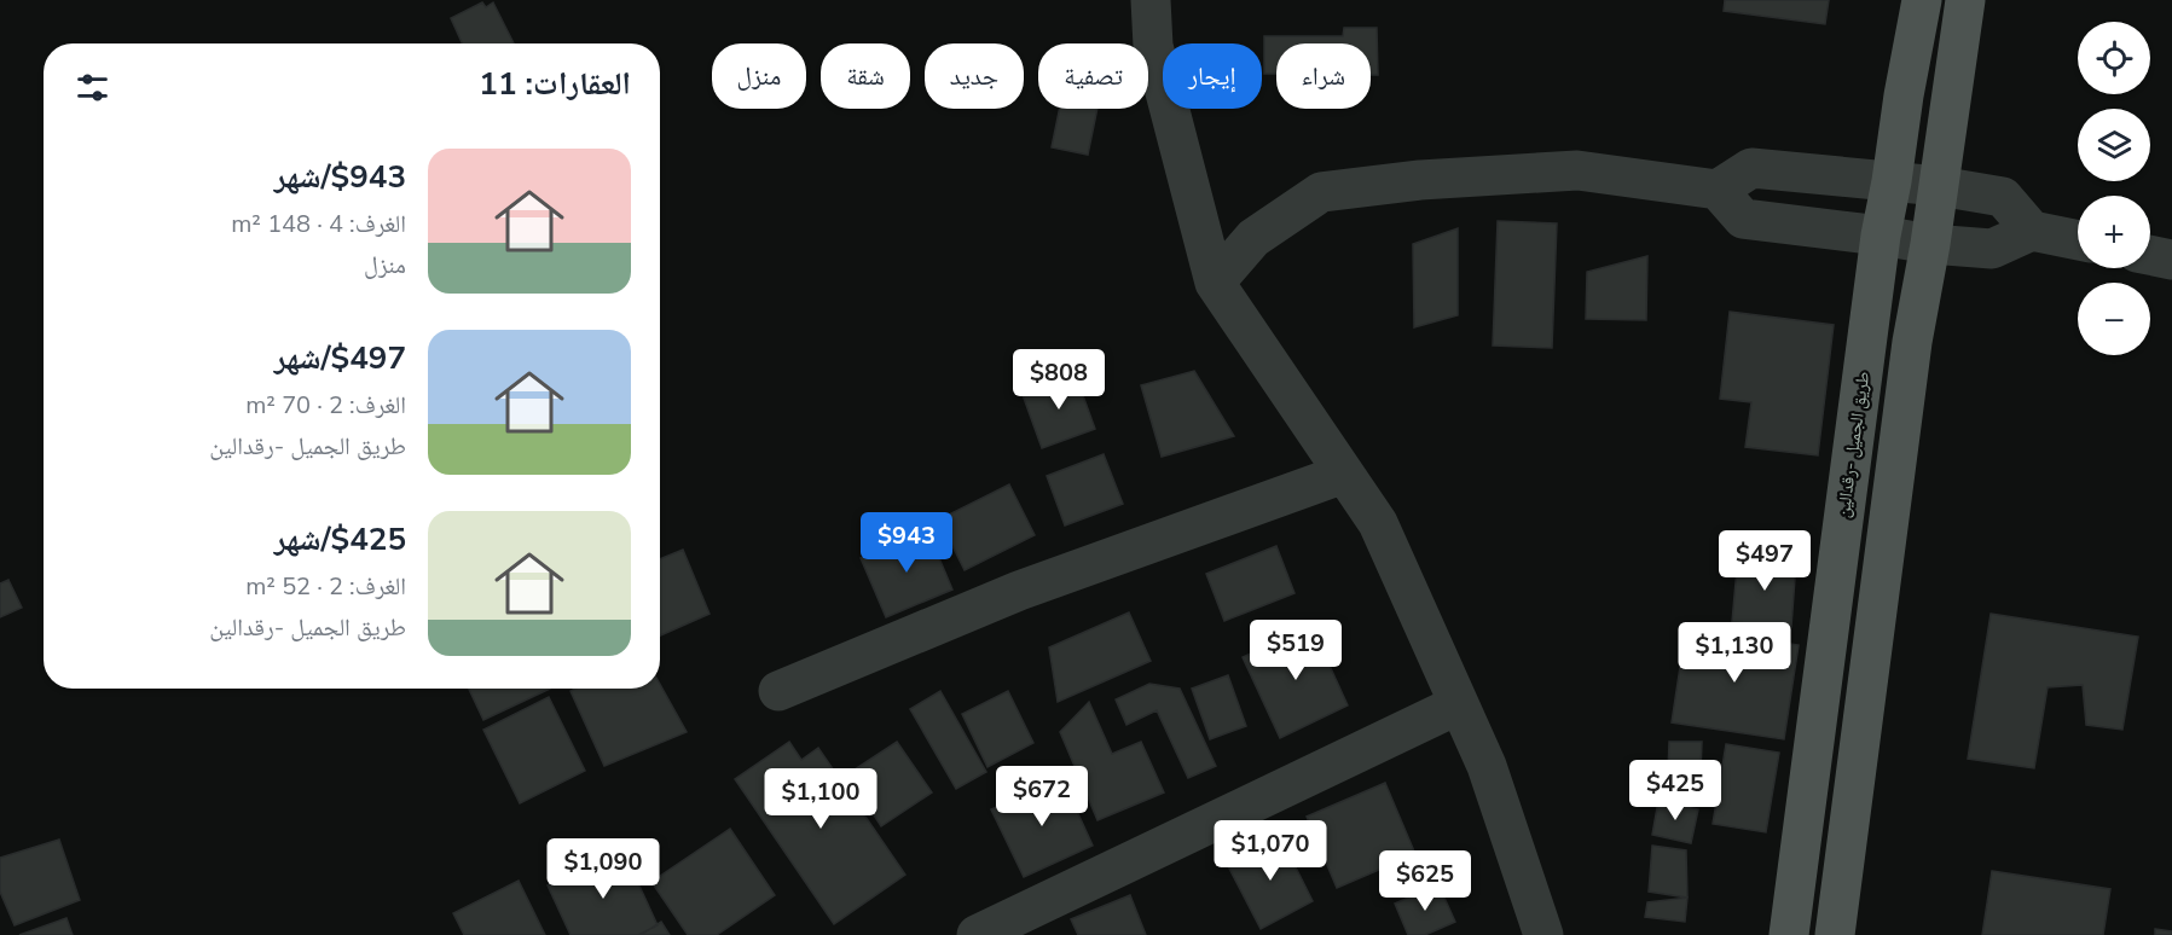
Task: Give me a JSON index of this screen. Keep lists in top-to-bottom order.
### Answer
{
  "streets": {
    "main road": ["طريق الجميل -رقدالين"]
  },
  "page": {
    "map_buttons": ["+", "−"],
    "chip": [
      "شراء",
      "إيجار",
      "تصفية",
      "جديد",
      "شقة",
      "منزل"
    ],
    "heading": "العقارات: 11",
    "list": [
      {
        "name": "$943/شهر",
        "note": "الغرف: 4 · 148 m² · منزل"
      },
      {
        "name": "$497/شهر",
        "note": "الغرف: 2 · 70 m² · طريق الجميل -رقدالين"
      },
      {
        "name": "$425/شهر",
        "note": "الغرف: 2 · 52 m² · طريق الجميل -رقدالين"
      }
    ],
    "price": [
      "$808",
      "$943",
      "$497",
      "$519",
      "$1,130",
      "$425",
      "$672",
      "$1,100",
      "$1,070",
      "$1,090",
      "$625"
    ]
  }
}
